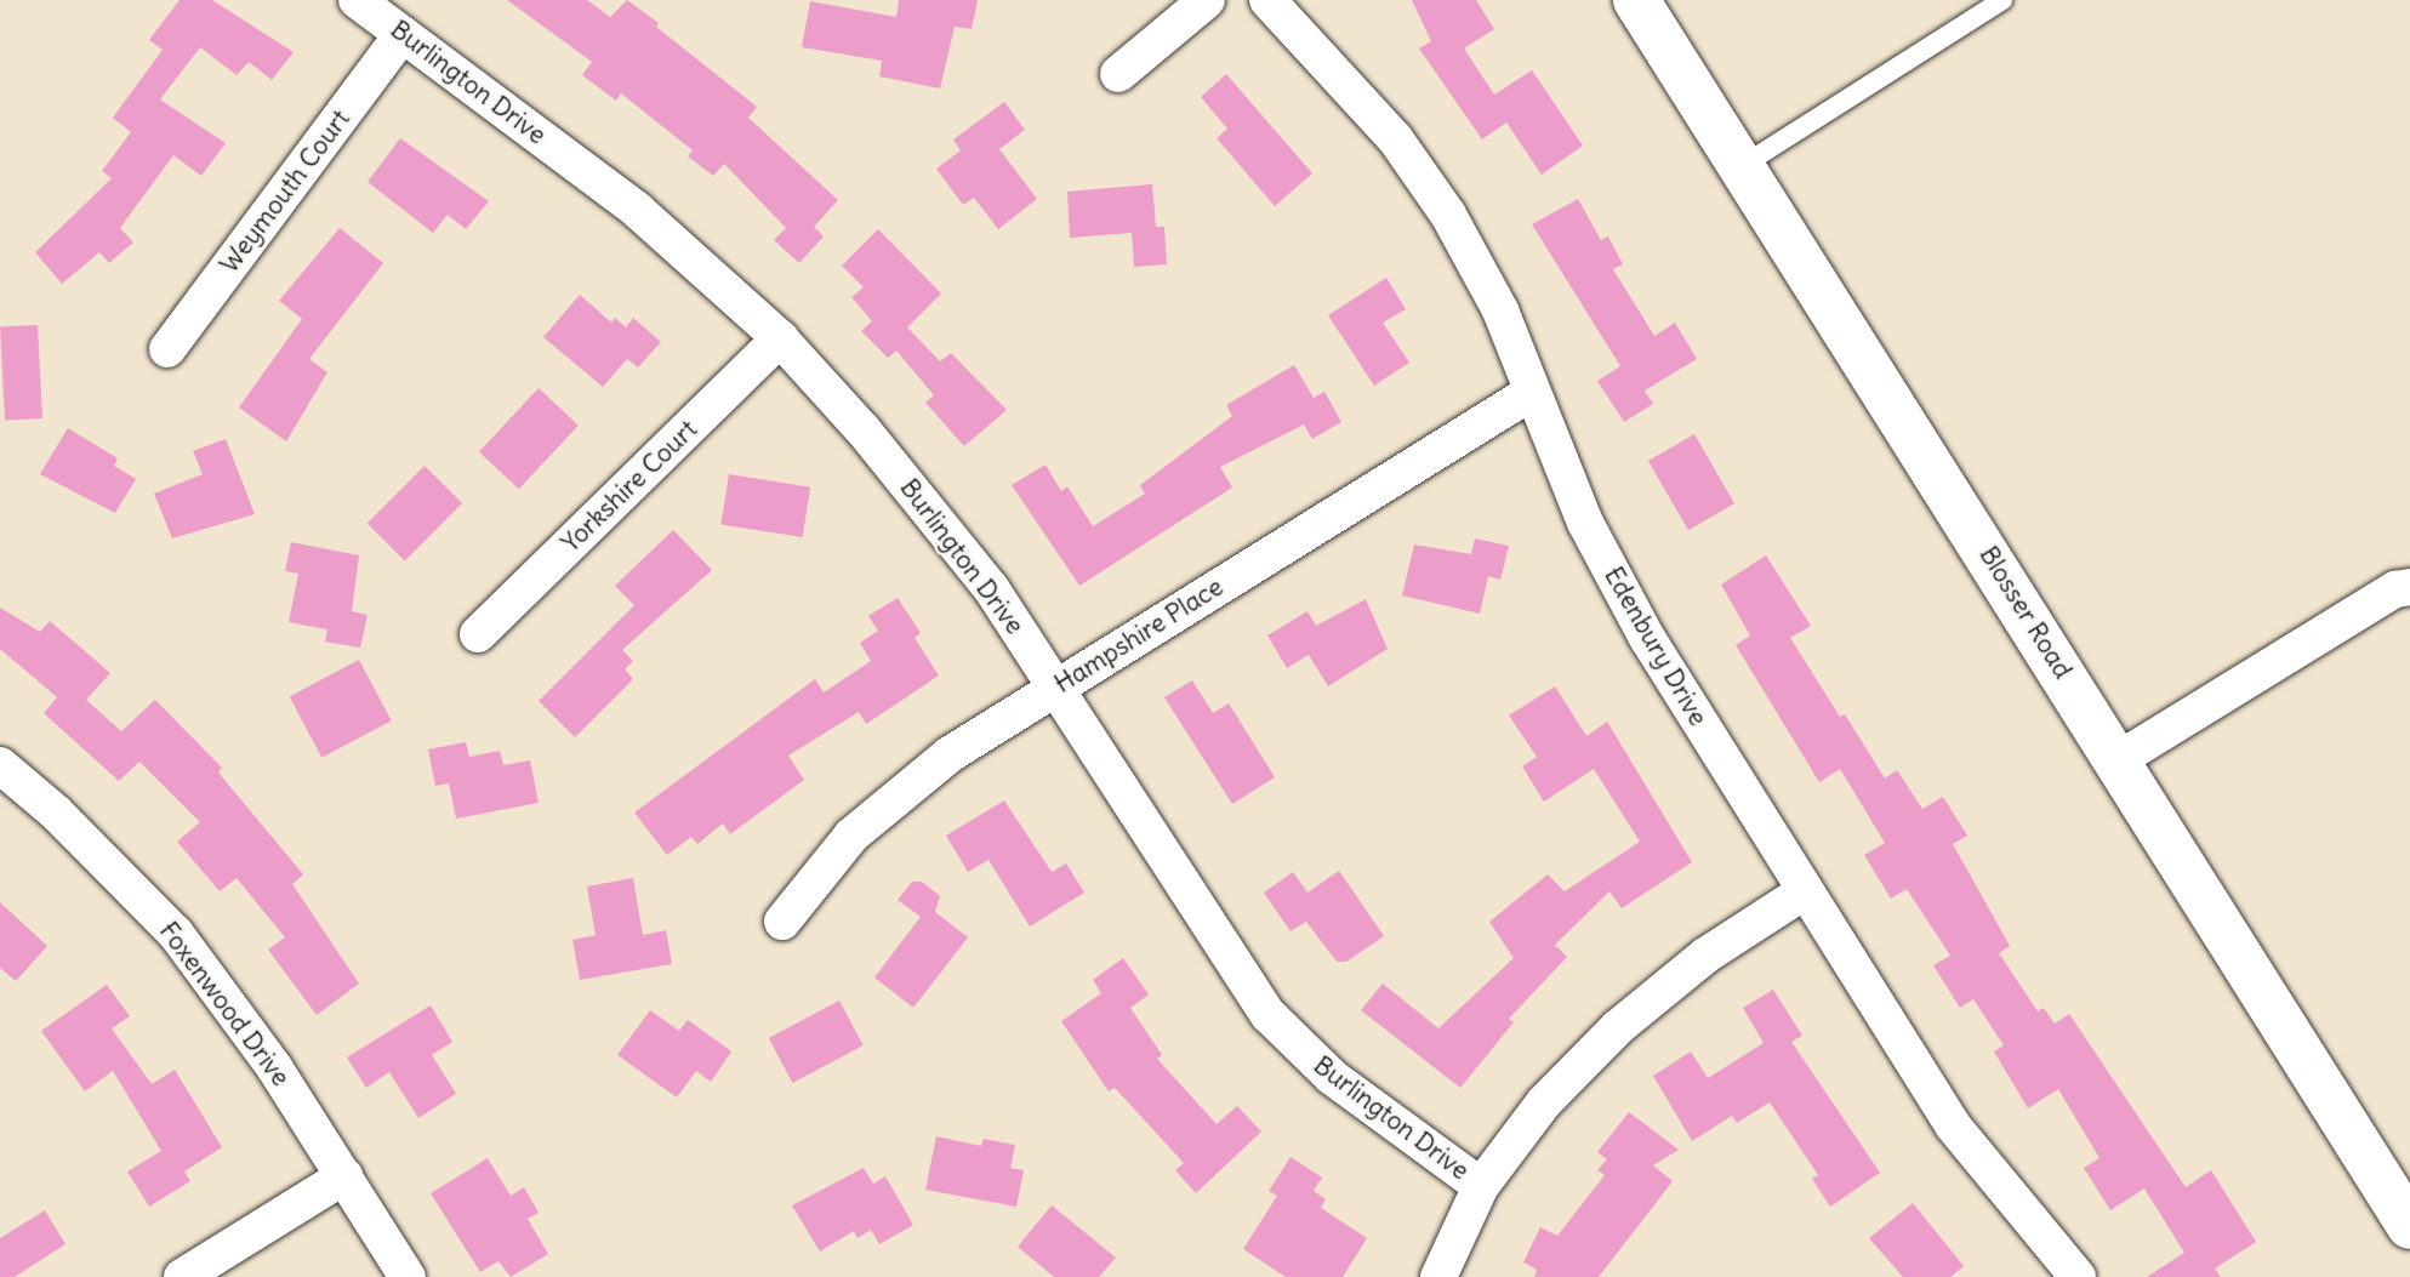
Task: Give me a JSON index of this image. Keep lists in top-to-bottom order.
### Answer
{
  "streets": {
    "street": [
      "Burlington Drive",
      "Weymouth Court",
      "Yorkshire Court",
      "Blosser Road",
      "Hampshire Place",
      "Edenbury Drive",
      "Foxenwood Drive"
    ]
  },
  "crossings": [
    ["Burlington Drive", "Weymouth Court"],
    ["Burlington Drive", "Yorkshire Court"],
    ["Burlington Drive", "Hampshire Place"],
    ["Hampshire Place", "Edenbury Drive"]
  ]
}
